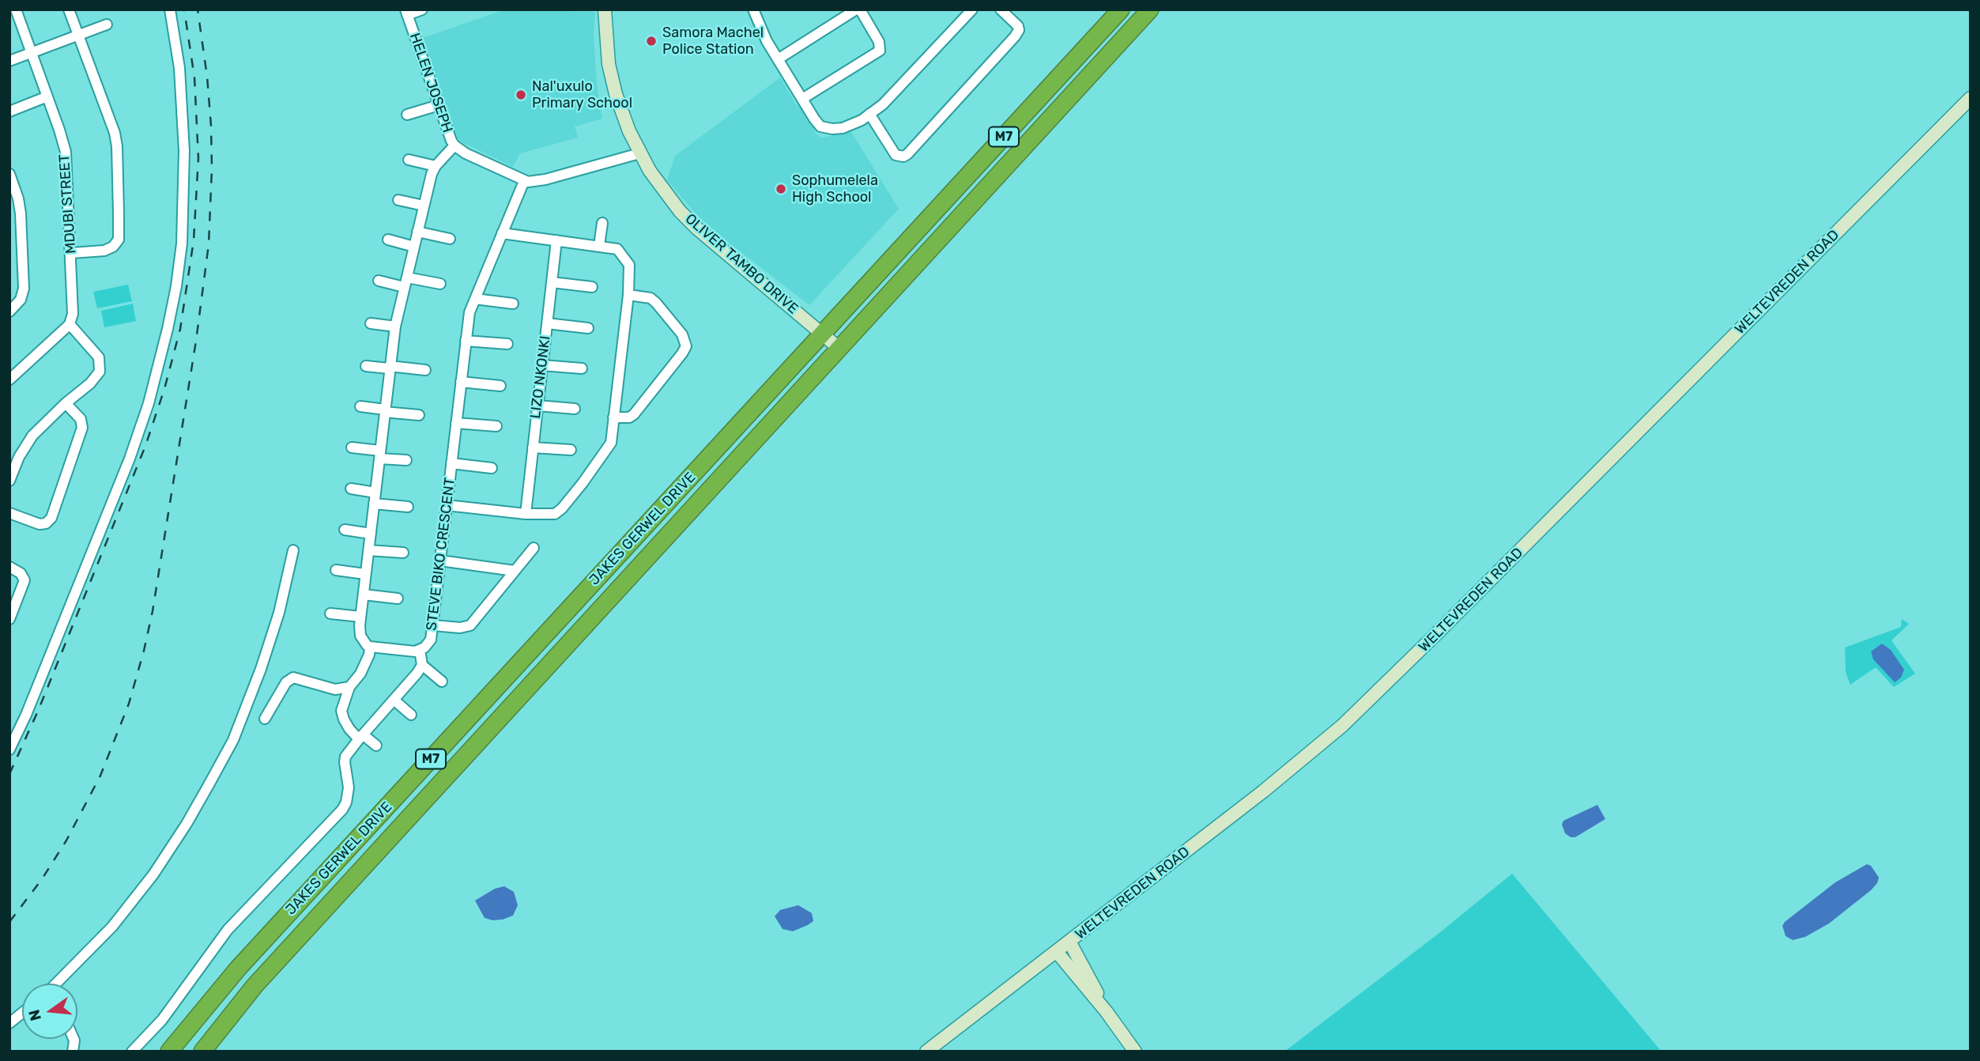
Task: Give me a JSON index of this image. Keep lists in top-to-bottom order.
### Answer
{
  "streets": {
    "highway": ["M7", "JAKES GERWEL DRIVE"],
    "street": [
      "HELEN JOSEPH",
      "MDUBI STREET",
      "OLIVER TAMBO DRIVE",
      "WELTEVREDEN ROAD",
      "LIZO NKONKI",
      "STEVE BIKO CRESCENT"
    ]
  },
  "crossings": [
    ["HELEN JOSEPH", "STEVE BIKO CRESCENT"],
    ["OLIVER TAMBO DRIVE", "JAKES GERWEL DRIVE"]
  ],
  "places": ["Samora Machel Police Station", "Nal'uxulo Primary School", "Sophumelela High School"],
  "north": "left"
}
